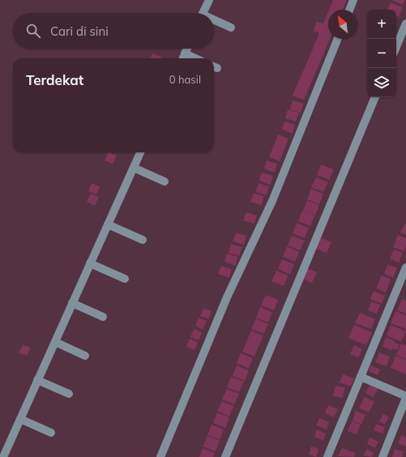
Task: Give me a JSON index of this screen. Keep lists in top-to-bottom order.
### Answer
{
  "north": "top left",
  "page": {
    "map_buttons": ["+", "−"],
    "search": "Cari di sini",
    "heading": ["Terdekat", "0 hasil"]
  }
}
